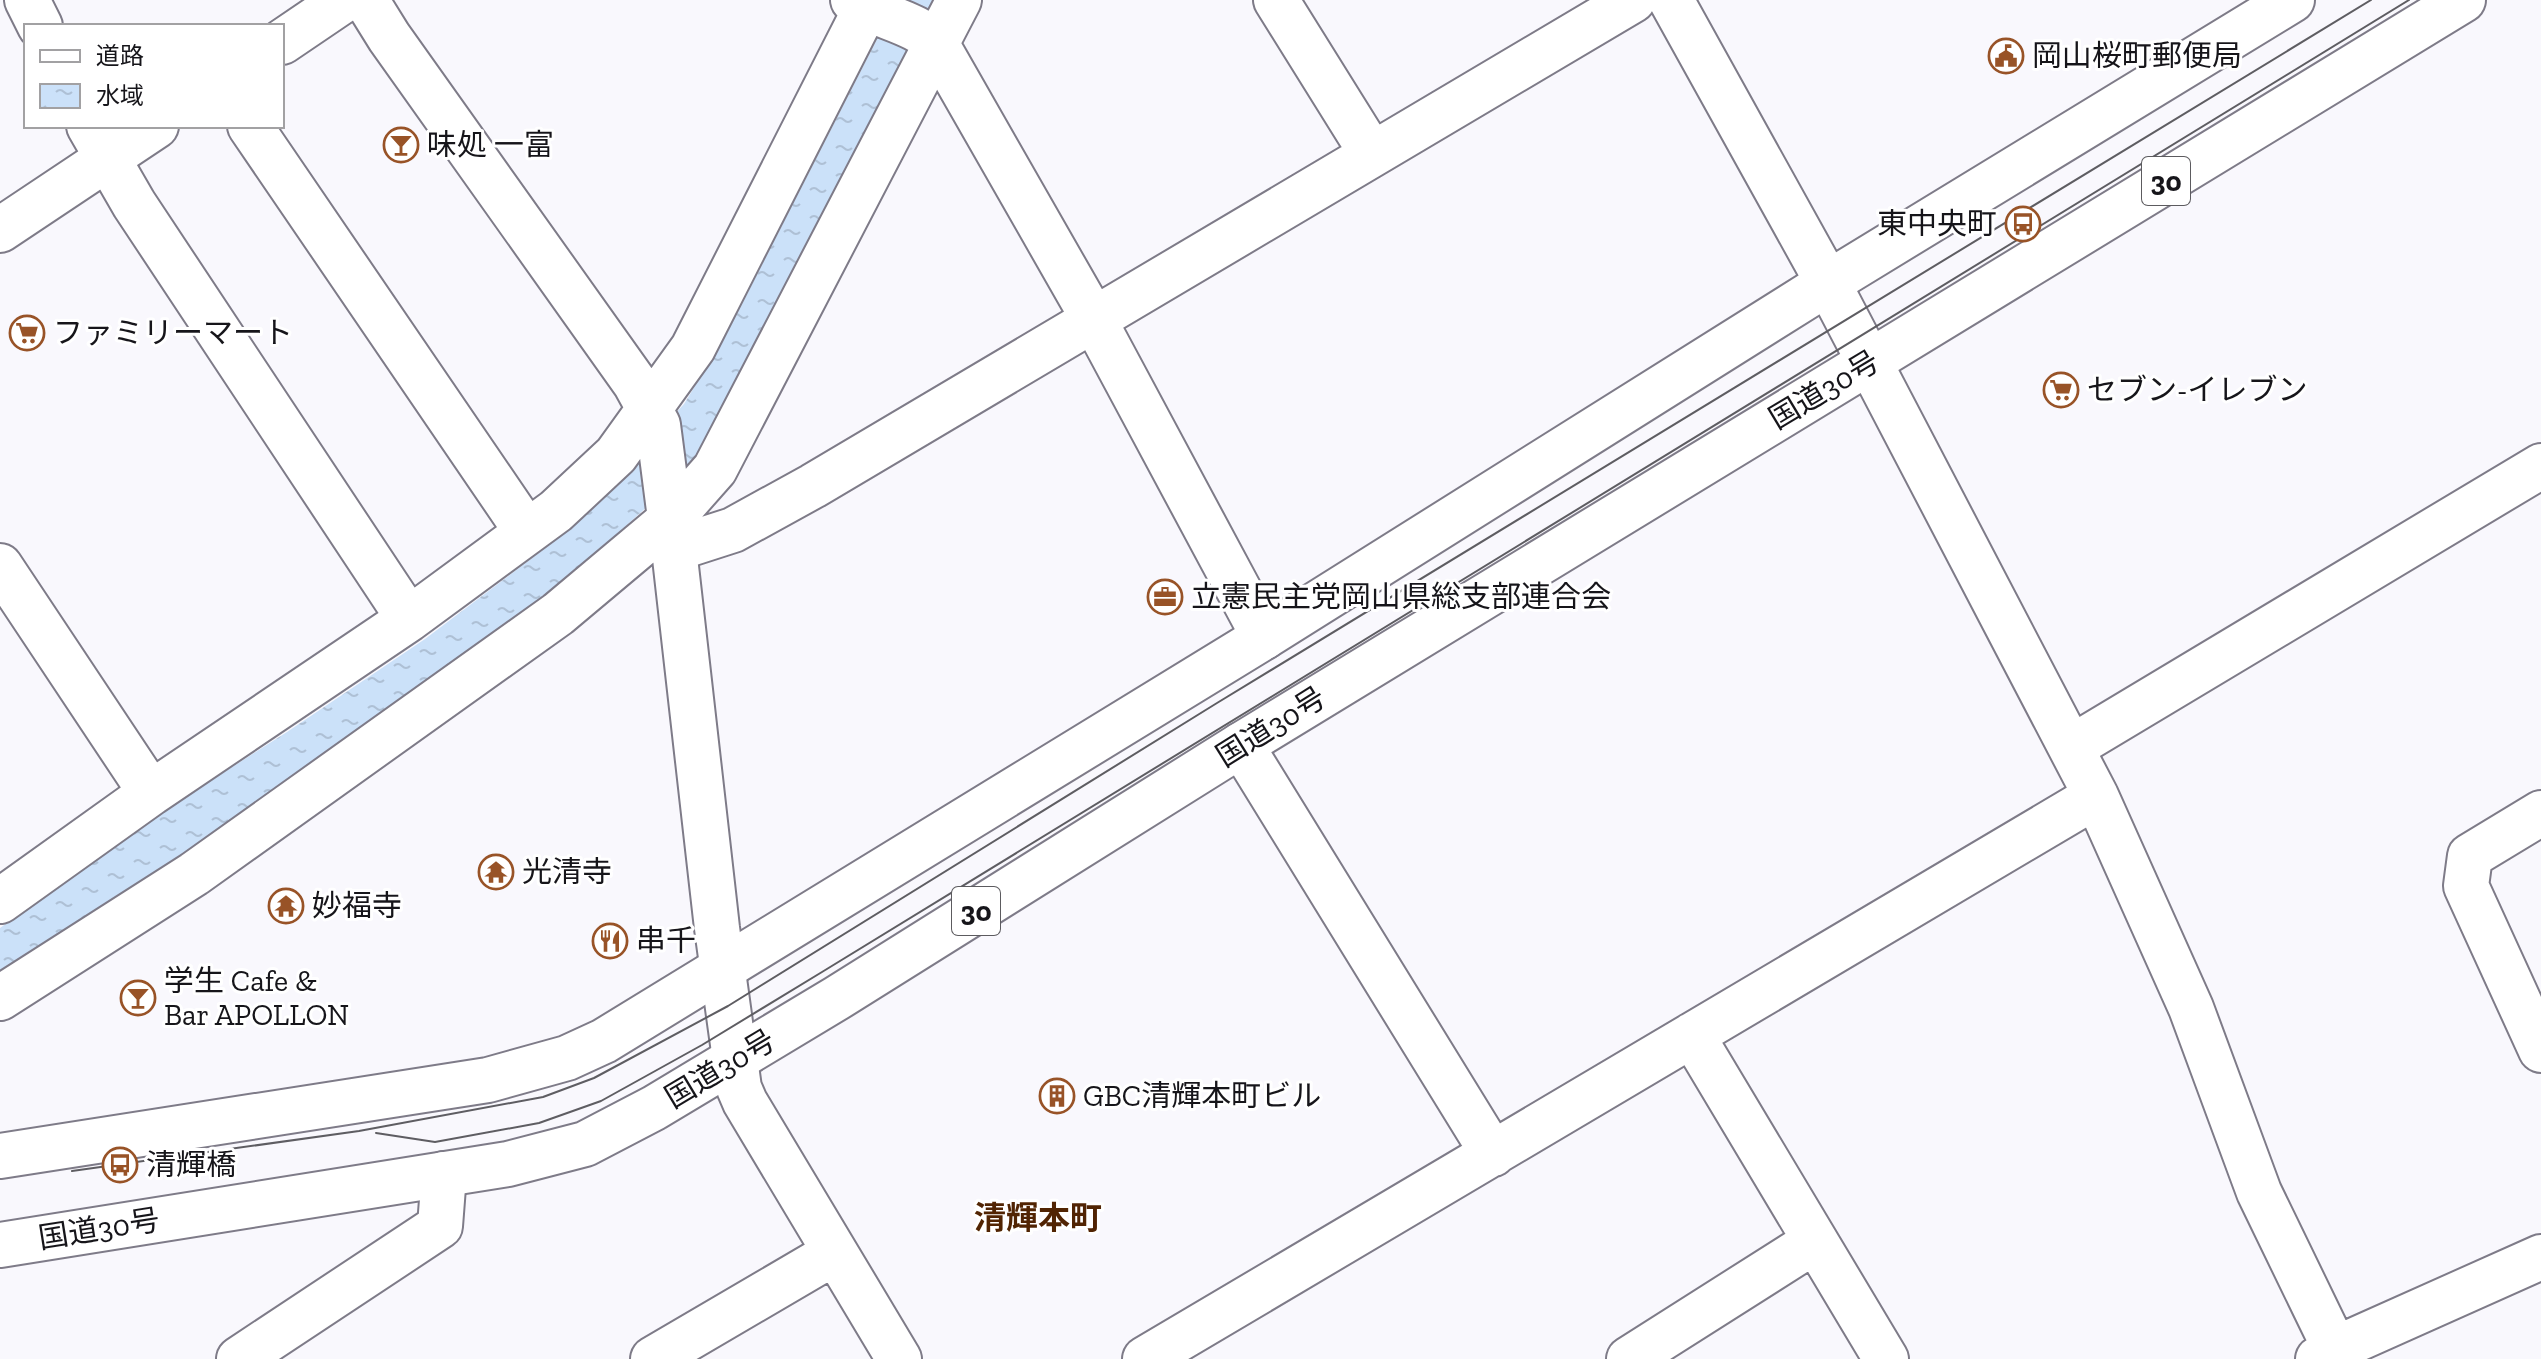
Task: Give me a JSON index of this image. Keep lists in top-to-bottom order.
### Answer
{
  "streets": {
    "main road": ["30", "国道30号"]
  },
  "districts": ["清輝本町"],
  "places": {
    "public building": ["岡山桜町郵便局"],
    "bar": ["味処 一富", "学生 Cafe & Bar APOLLON"],
    "bus stop": ["東中央町", "清輝橋"],
    "supermarket": ["ファミリーマート", "セブン-イレブン"],
    "office": ["立憲民主党岡山県総支部連合会"],
    "temple": ["光清寺", "妙福寺"],
    "restaurant": ["串千"],
    "building": ["GBC清輝本町ビル"]
  },
  "legend": ["道路", "水域"]
}
